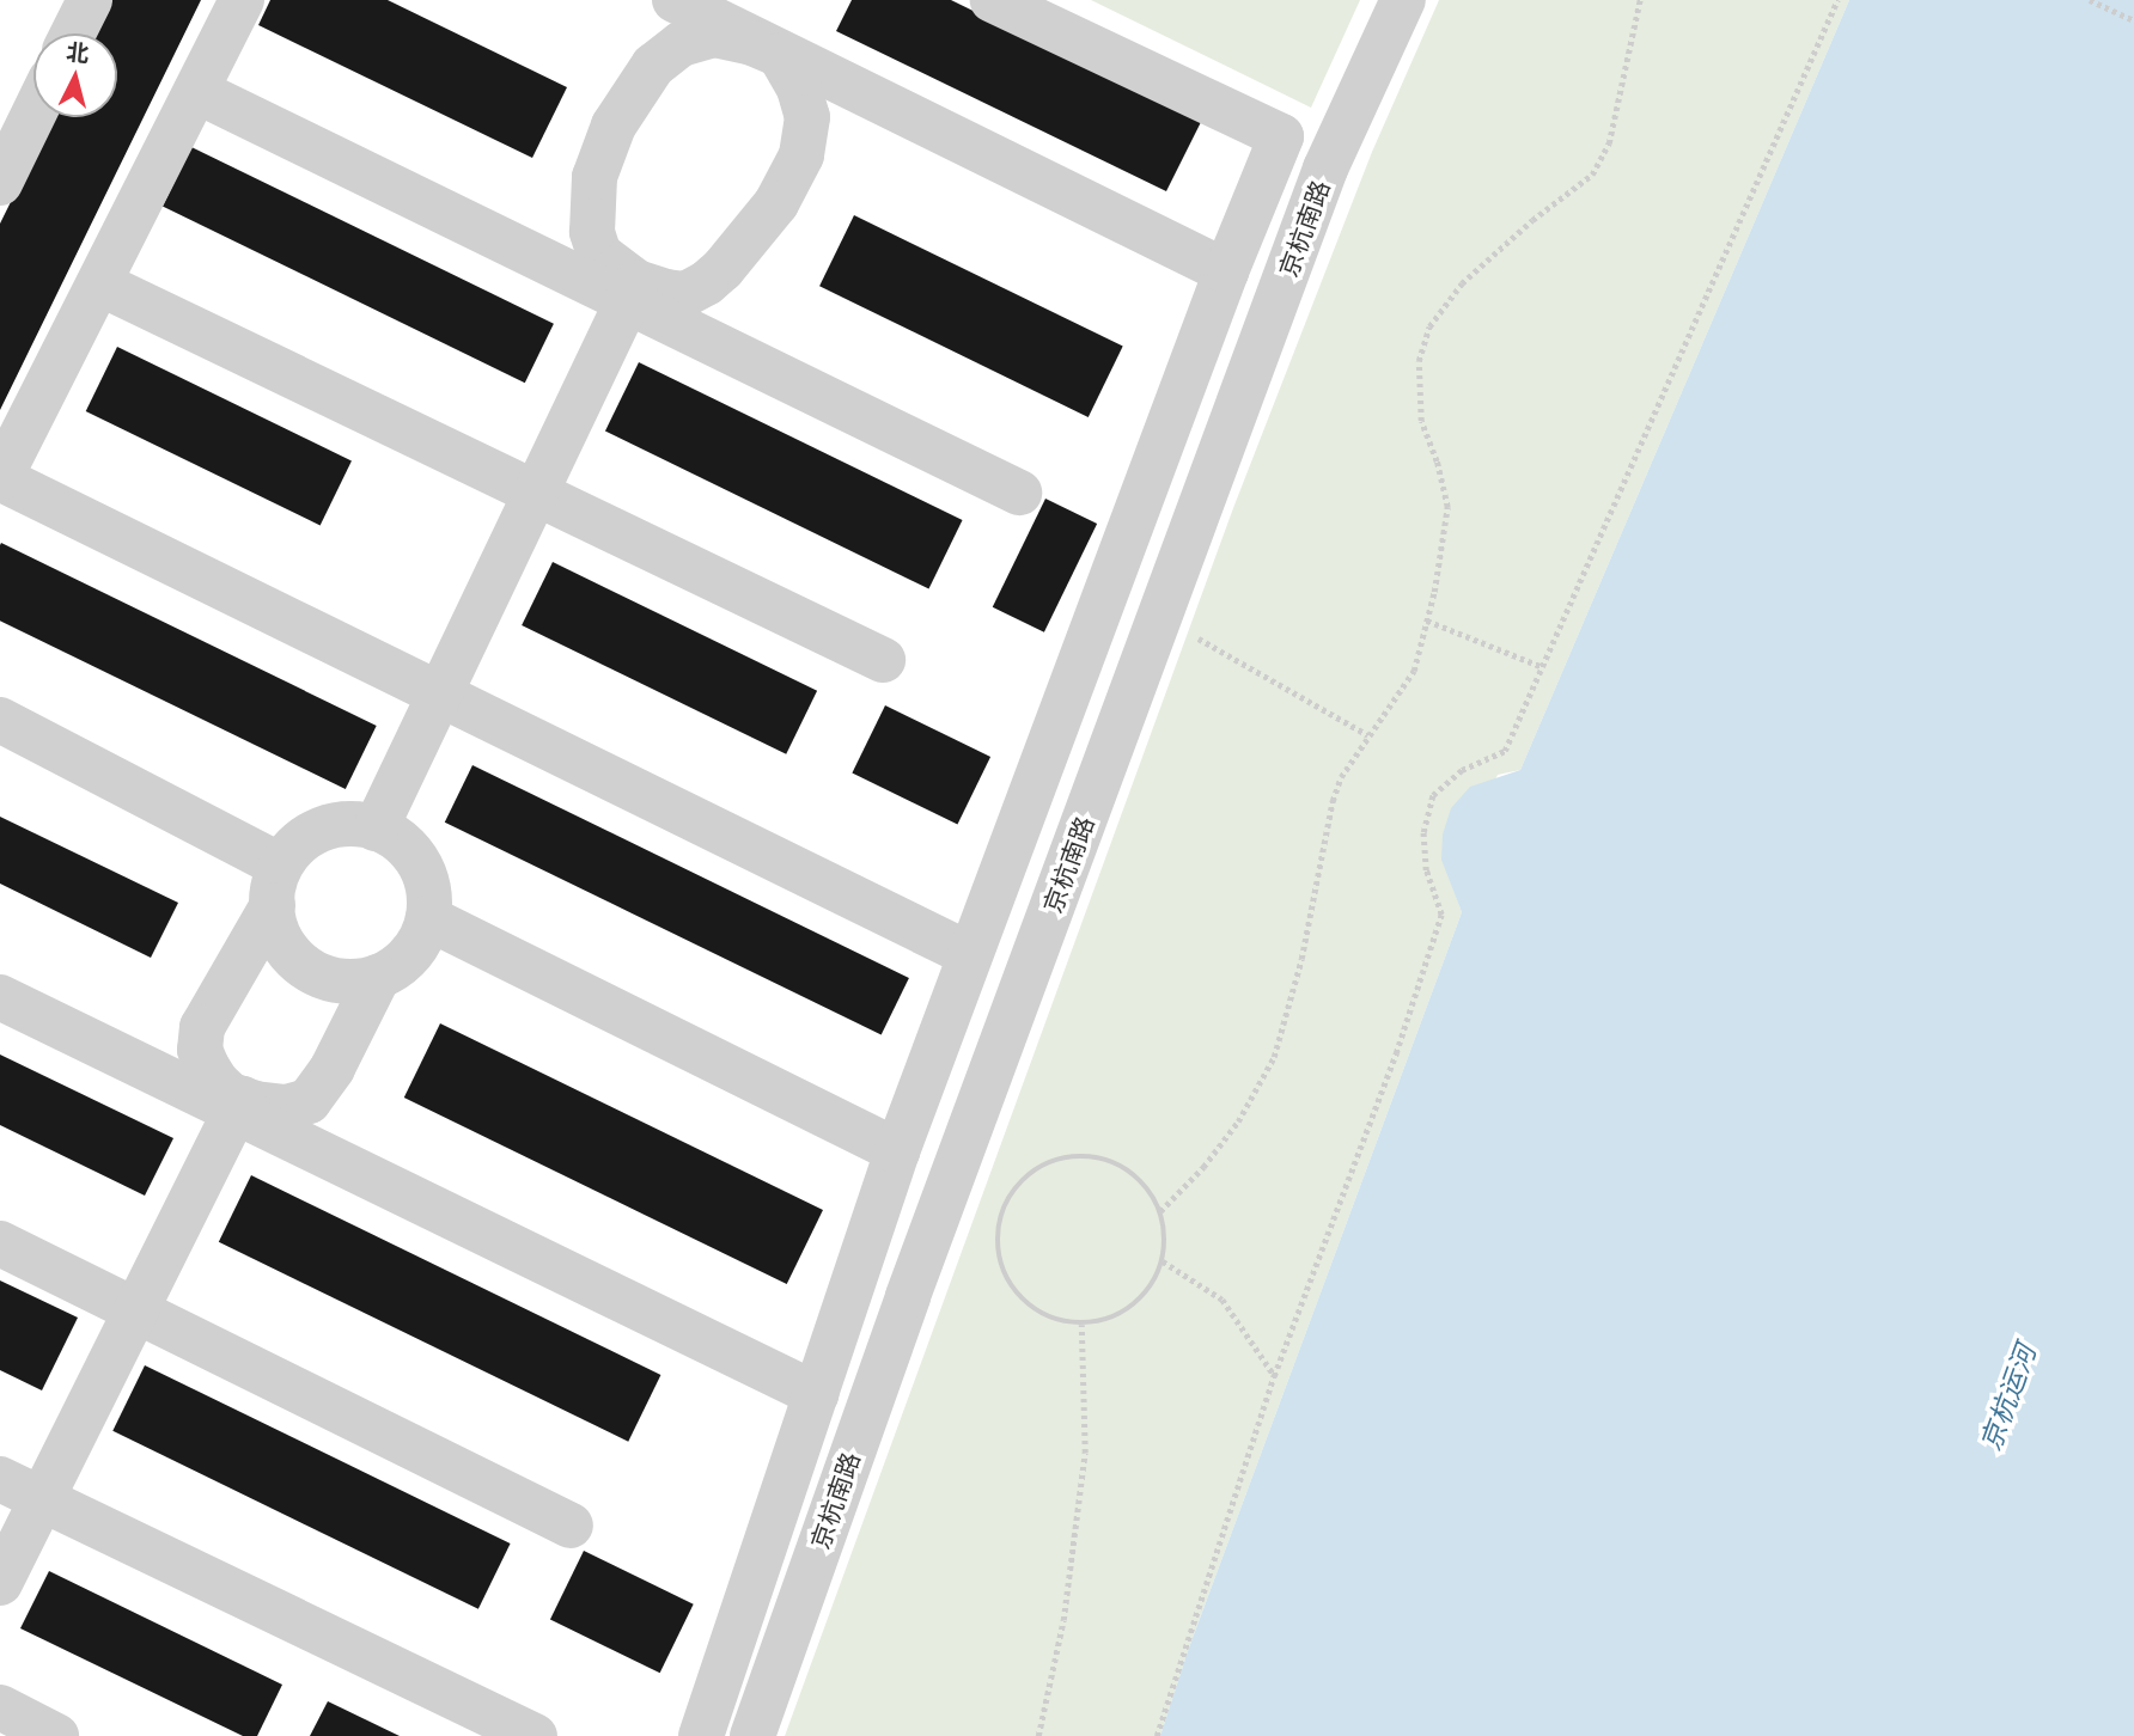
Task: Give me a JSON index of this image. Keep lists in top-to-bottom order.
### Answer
{
  "streets": {
    "street": ["京杭南路"]
  },
  "water": ["京杭运河"],
  "north": "top"
}
